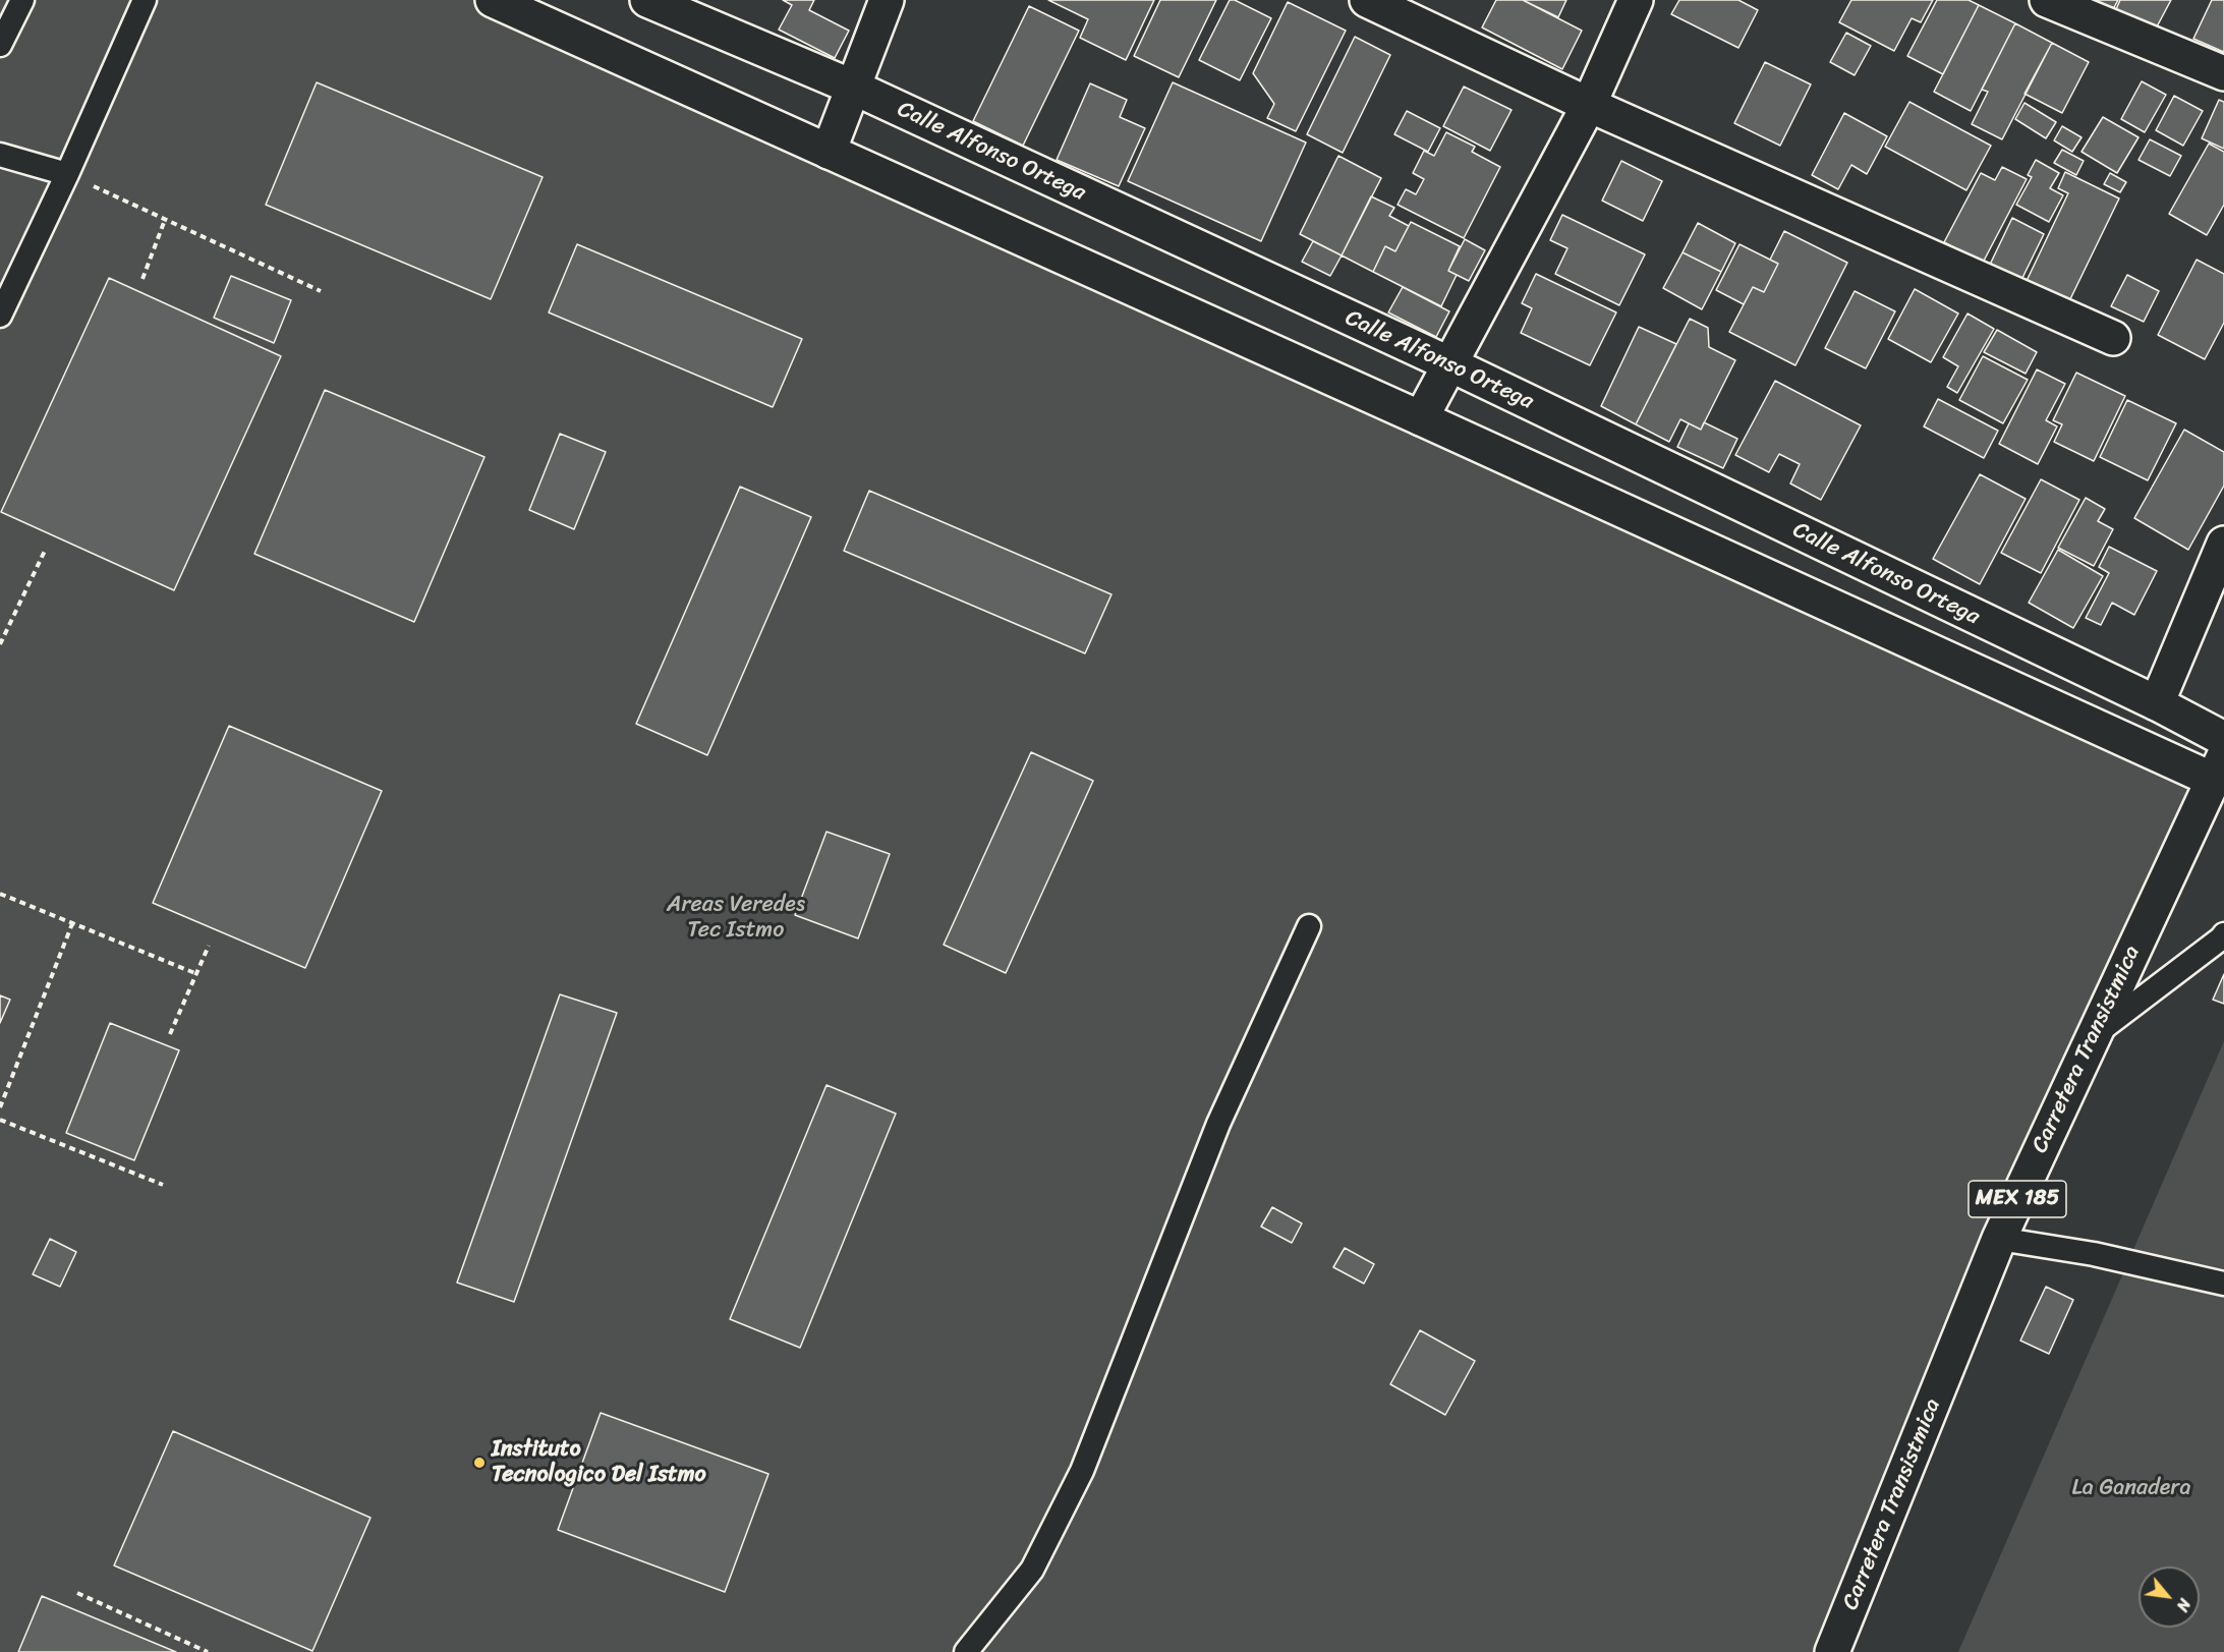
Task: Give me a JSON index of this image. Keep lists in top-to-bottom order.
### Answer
{
  "streets": {
    "street": ["Calle Alfonso Ortega", "Carretera Transistmica", "MEX 185"]
  },
  "parks": ["Areas Veredes Tec Istmo", "La Ganadera"],
  "places": ["Instituto Tecnologico Del Istmo"],
  "north": "bottom right"
}
